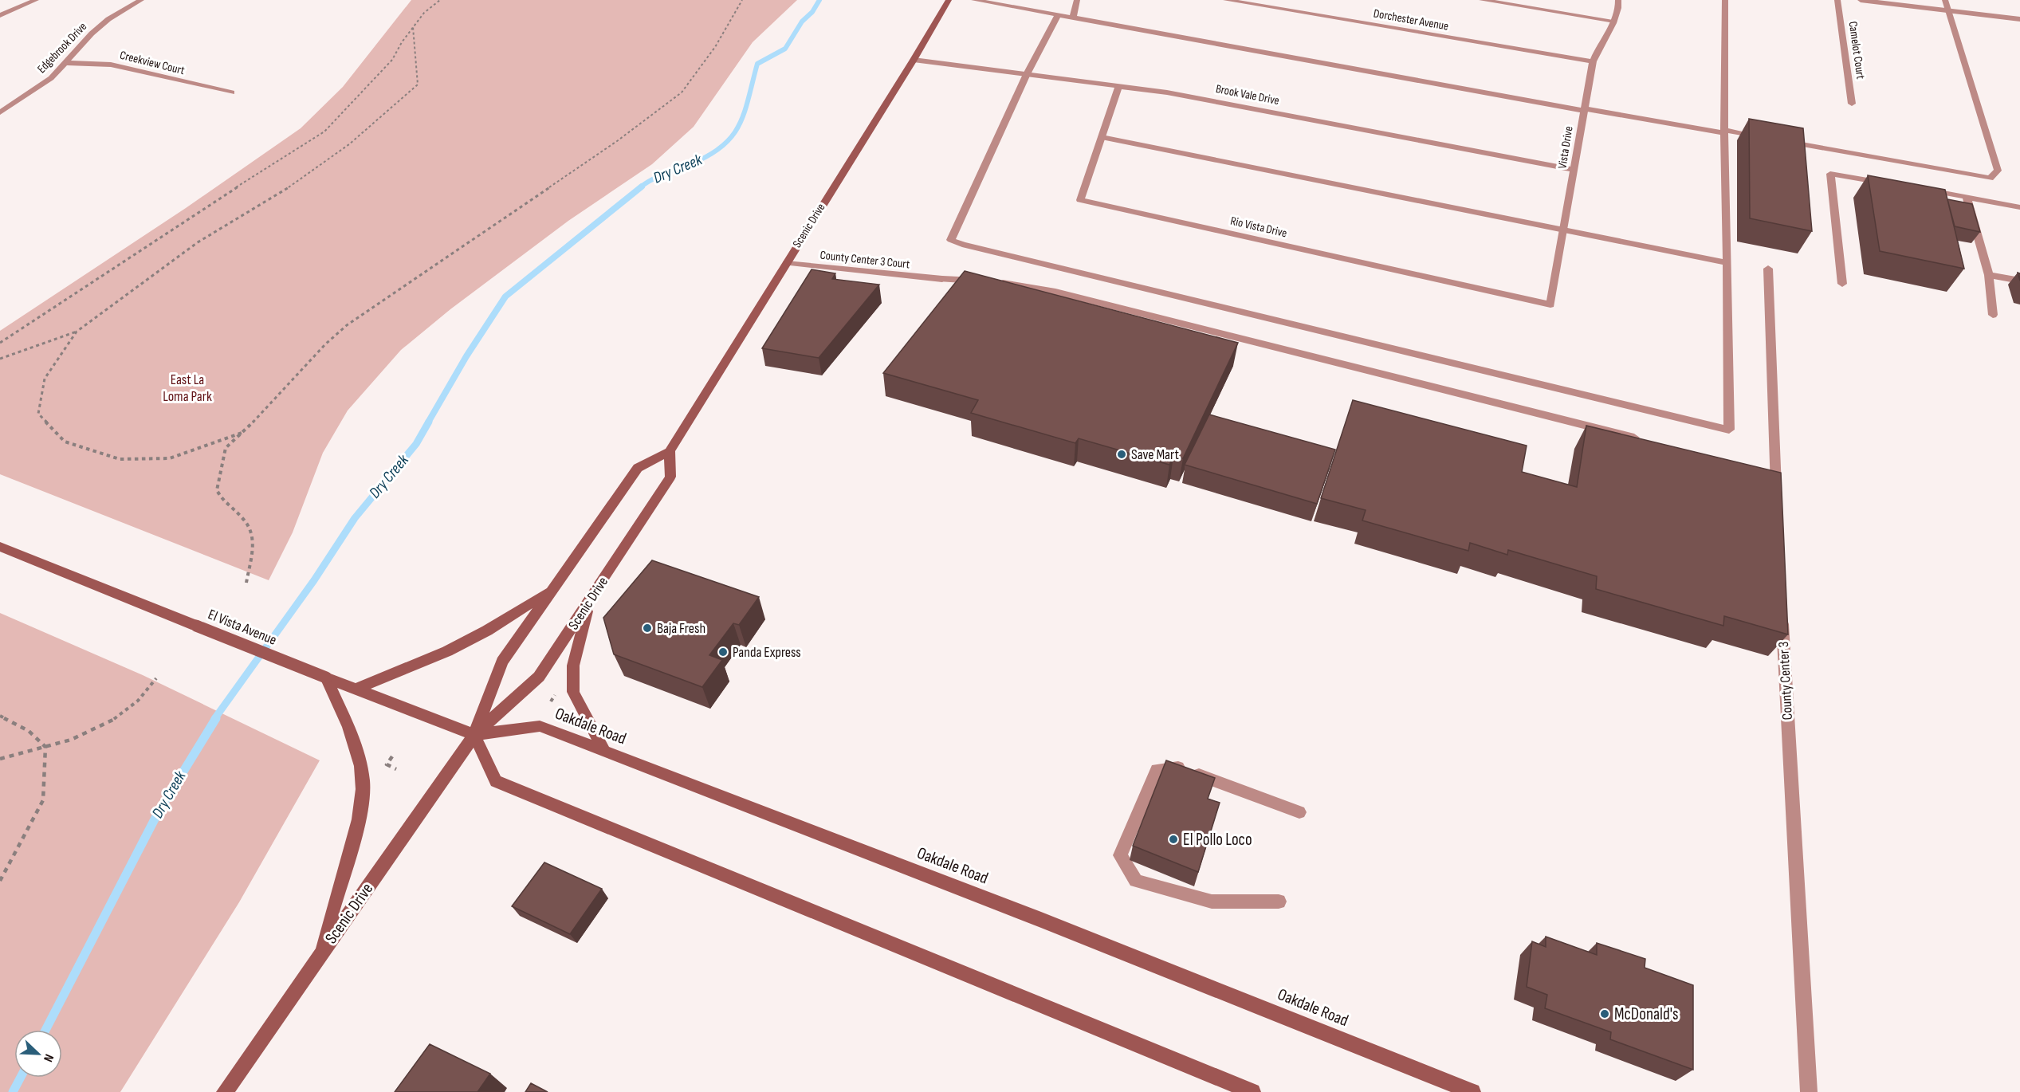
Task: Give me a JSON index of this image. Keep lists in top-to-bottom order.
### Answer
{
  "streets": {
    "main road": ["Scenic Drive", "El Vista Avenue", "Oakdale Road"],
    "street": [
      "Dorchester Avenue",
      "Edgebrook Drive",
      "Camelot Court",
      "Creekview Court",
      "Brook Vale Drive",
      "Vista Drive",
      "Rio Vista Drive",
      "County Center 3 Court",
      "County Center 3"
    ]
  },
  "crossings": [
    ["Dorchester Avenue", "Vista Drive"],
    ["Edgebrook Drive", "Creekview Court"],
    ["Brook Vale Drive", "Vista Drive"],
    ["Brook Vale Drive", "Scenic Drive"],
    ["Brook Vale Drive", "Rio Vista Drive"],
    ["Vista Drive", "Rio Vista Drive"],
    ["Scenic Drive", "County Center 3 Court"],
    ["Scenic Drive", "El Vista Avenue"],
    ["Scenic Drive", "Oakdale Road"],
    ["El Vista Avenue", "Oakdale Road"]
  ],
  "water": ["Dry Creek"],
  "parks": ["East La Loma Park"],
  "places": [
    "Save Mart",
    "Baja Fresh",
    "Panda Express",
    "El Pollo Loco",
    "McDonald's"
  ],
  "north": "bottom right"
}
